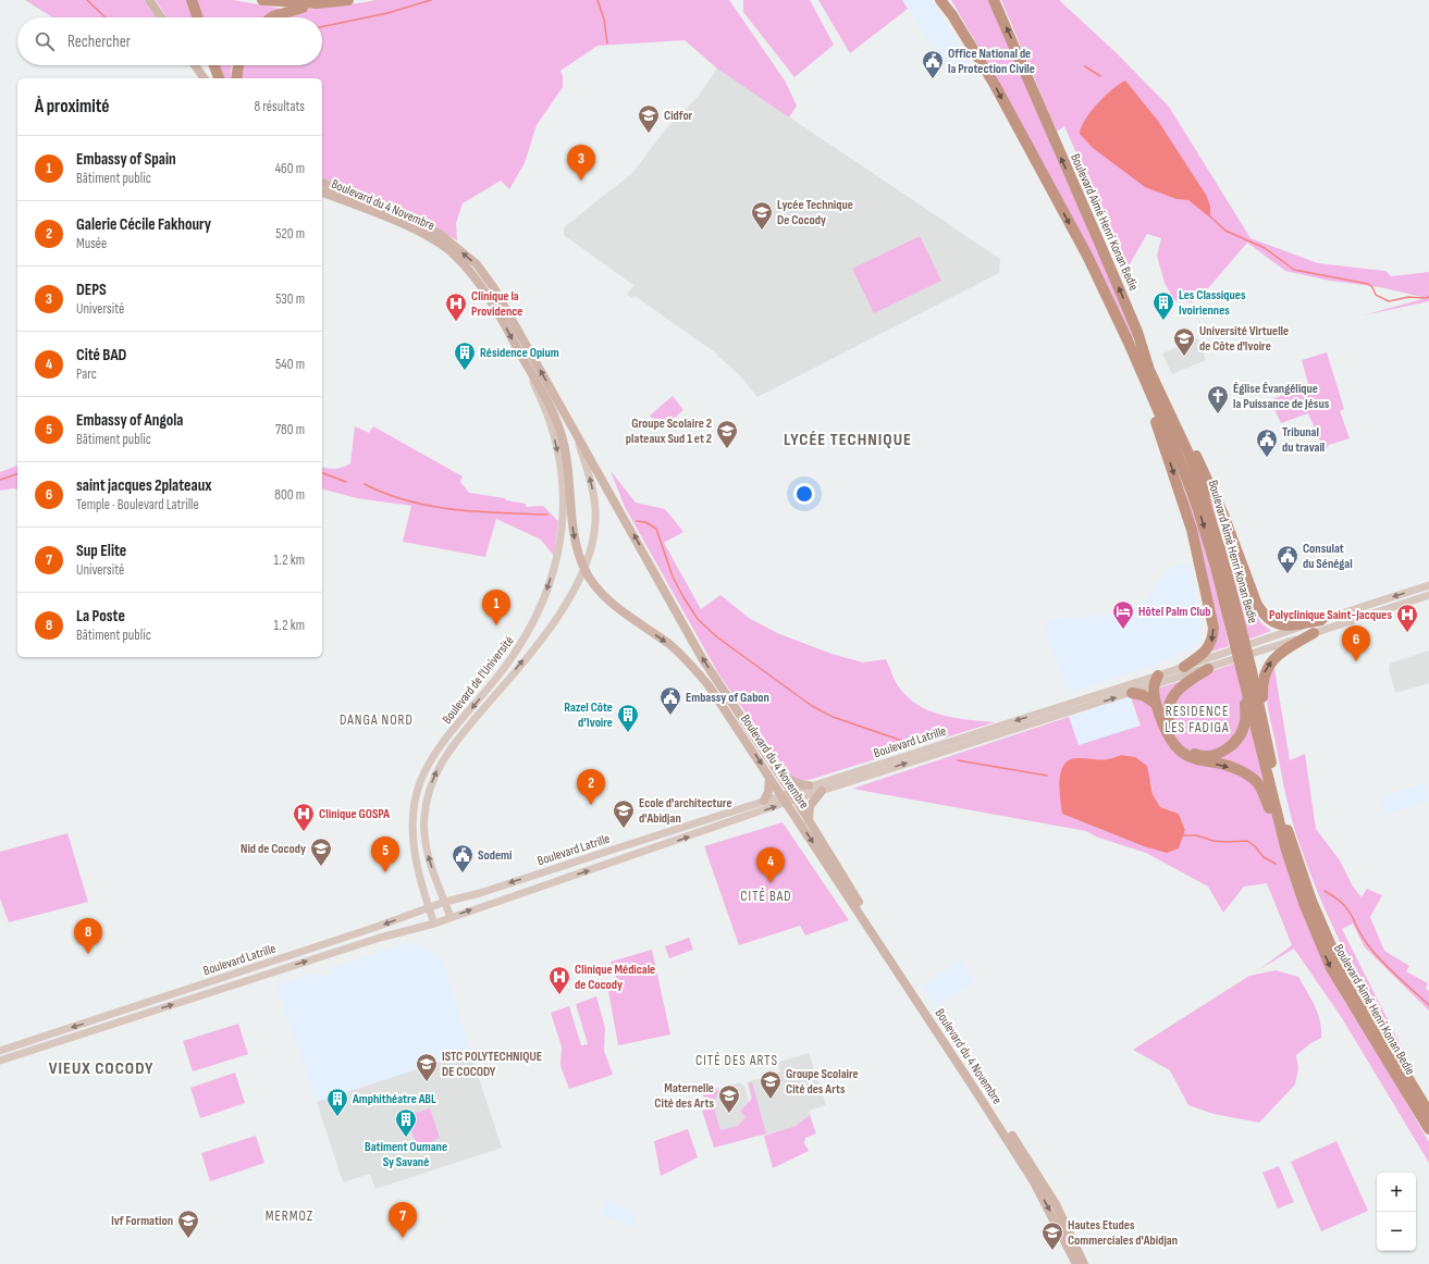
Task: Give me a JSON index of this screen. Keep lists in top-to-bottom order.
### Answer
{
  "streets": {
    "highway": ["Boulevard Aimé Henri Konan Bedie"],
    "main road": ["Boulevard du 4 Novembre", "Boulevard de l'Université", "Boulevard Latrille"]
  },
  "crossings": [
    ["Boulevard du 4 Novembre", "Boulevard de l'Université"],
    ["Boulevard du 4 Novembre", "Boulevard Latrille"],
    ["Boulevard de l'Université", "Boulevard Latrille"]
  ],
  "districts": [
    "LYCÉE TECHNIQUE",
    "RESIDENCE LES FADIGA",
    "DANGA NORD",
    "CITÉ BAD",
    "CITÉ DES ARTS",
    "VIEUX COCODY",
    "MERMOZ"
  ],
  "places": {
    "public building": [
      "Office National de la Protection Civile",
      "Tribunal du travail",
      "Consulat du Sénégal",
      "Embassy of Gabon",
      "Sodemi"
    ],
    "school or university": [
      "Cidfor",
      "Lycée Technique De Cocody",
      "Université Virtuelle de Côte d'Ivoire",
      "Groupe Scolaire 2 plateaux Sud 1 et 2",
      "Ecole d'architecture d'Abidjan",
      "Nid de Cocody",
      "ISTC POLYTECHNIQUE DE COCODY",
      "Groupe Scolaire Cité des Arts",
      "Maternelle Cité des Arts",
      "lvf Formation",
      "Hautes Etudes Commerciales d'Abidjan"
    ],
    "building": [
      "Les Classiques Ivoiriennes",
      "Résidence Opium",
      "Razel Côte d’Ivoire",
      "Amphithéatre ABL",
      "Batiment Oumane Sy Savané"
    ],
    "hospital": [
      "Clinique la Providence",
      "Polyclinique Saint-Jacques",
      "Clinique GOSPA",
      "Clinique Médicale de Cocody"
    ],
    "church": ["Église Évangélique la Puissance de Jésus"],
    "hotel": ["Hôtel Palm Club"]
  },
  "page": {
    "search": "Rechercher",
    "heading": ["À proximité", "8 résultats"],
    "list": [
      {
        "mark": "1",
        "name": "Embassy of Spain",
        "note": "Bâtiment public",
        "value": "460 m"
      },
      {
        "mark": "2",
        "name": "Galerie Cécile Fakhoury",
        "note": "Musée",
        "value": "520 m"
      },
      {
        "mark": "3",
        "name": "DEPS",
        "note": "Université",
        "value": "530 m"
      },
      {
        "mark": "4",
        "name": "Cité BAD",
        "note": "Parc",
        "value": "540 m"
      },
      {
        "mark": "5",
        "name": "Embassy of Angola",
        "note": "Bâtiment public",
        "value": "780 m"
      },
      {
        "mark": "6",
        "name": "saint jacques 2plateaux",
        "note": "Temple · Boulevard Latrille",
        "value": "800 m"
      },
      {
        "mark": "7",
        "name": "Sup Elite",
        "note": "Université",
        "value": "1.2 km"
      },
      {
        "mark": "8",
        "name": "La Poste",
        "note": "Bâtiment public",
        "value": "1.2 km"
      }
    ],
    "pins": [
      "3",
      "1",
      "6",
      "2",
      "5",
      "4",
      "8",
      "7"
    ],
    "map_buttons": ["+", "−"]
  }
}
